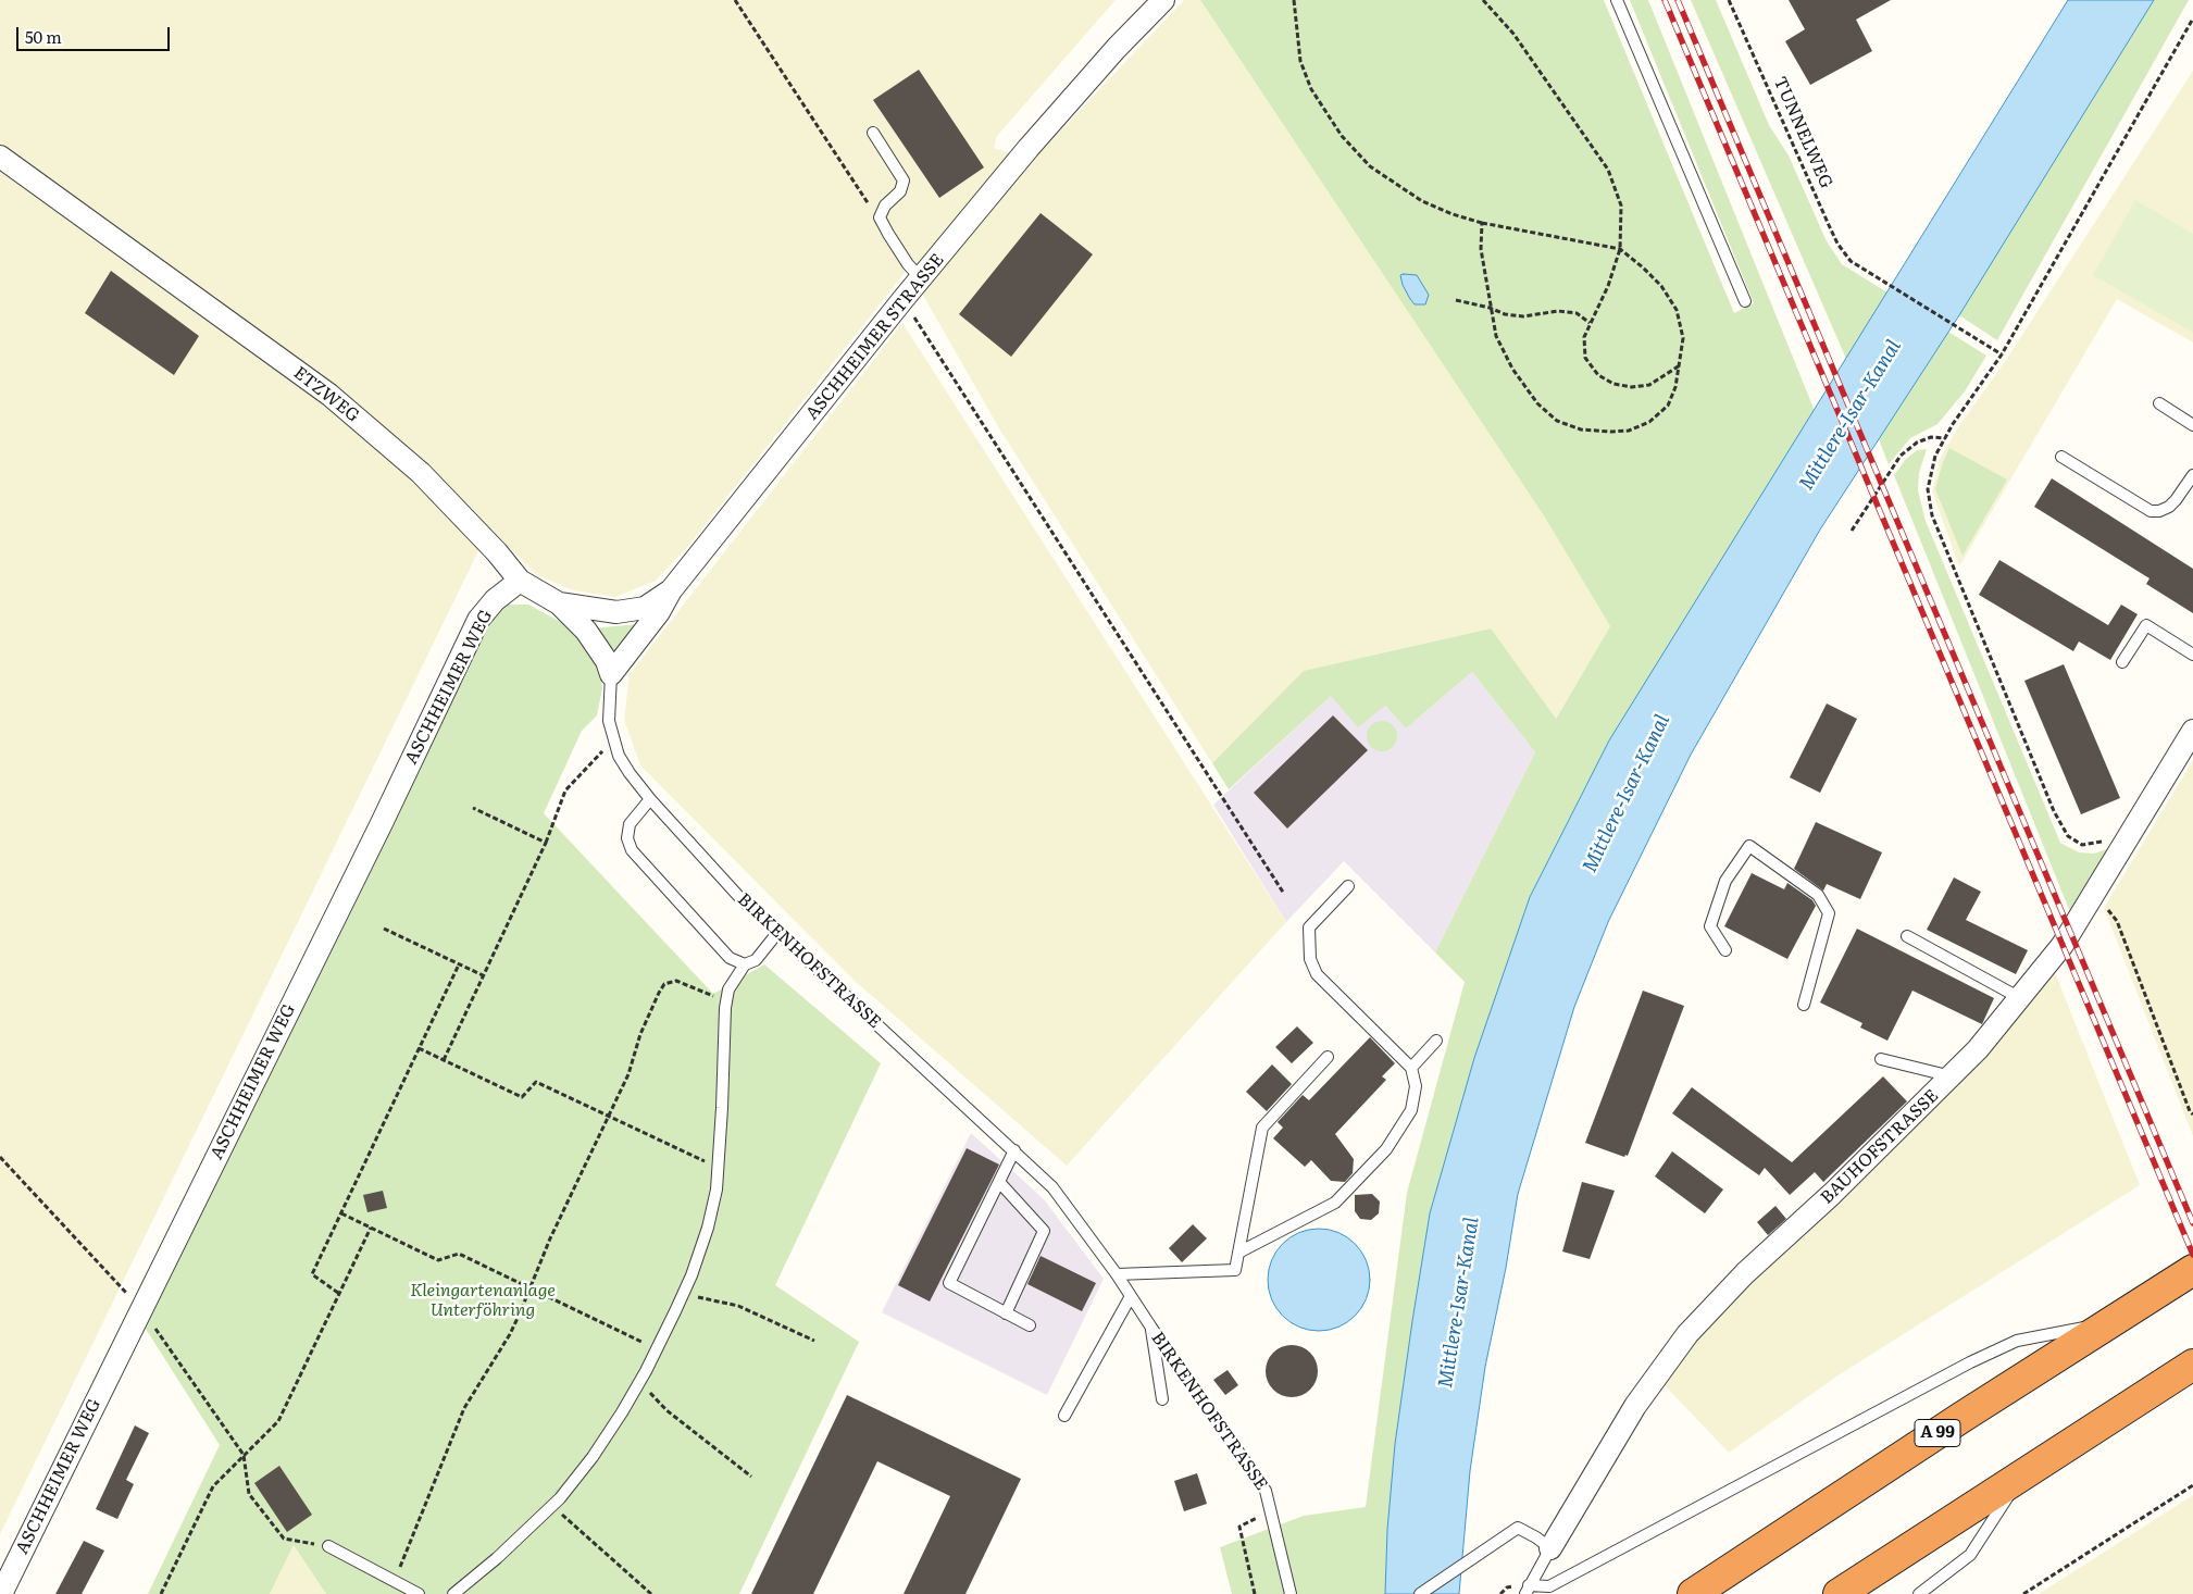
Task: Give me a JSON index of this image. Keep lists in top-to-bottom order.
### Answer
{
  "streets": {
    "highway": ["A 99"],
    "street": [
      "ASCHHEIMER STRASSE",
      "ETZWEG",
      "ASCHHEIMER WEG",
      "BAUHOFSTRASSE"
    ],
    "lane": ["BIRKENHOFSTRASSE"],
    "path": ["TUNNELWEG"]
  },
  "crossings": [
    ["ASCHHEIMER STRASSE", "ETZWEG"],
    ["ETZWEG", "ASCHHEIMER WEG"],
    ["ETZWEG", "BIRKENHOFSTRASSE"]
  ],
  "water": ["Mittlere-Isar-Kanal"],
  "parks": ["Kleingartenanlage Unterföhring"],
  "scale_bar": "50 m"
}
